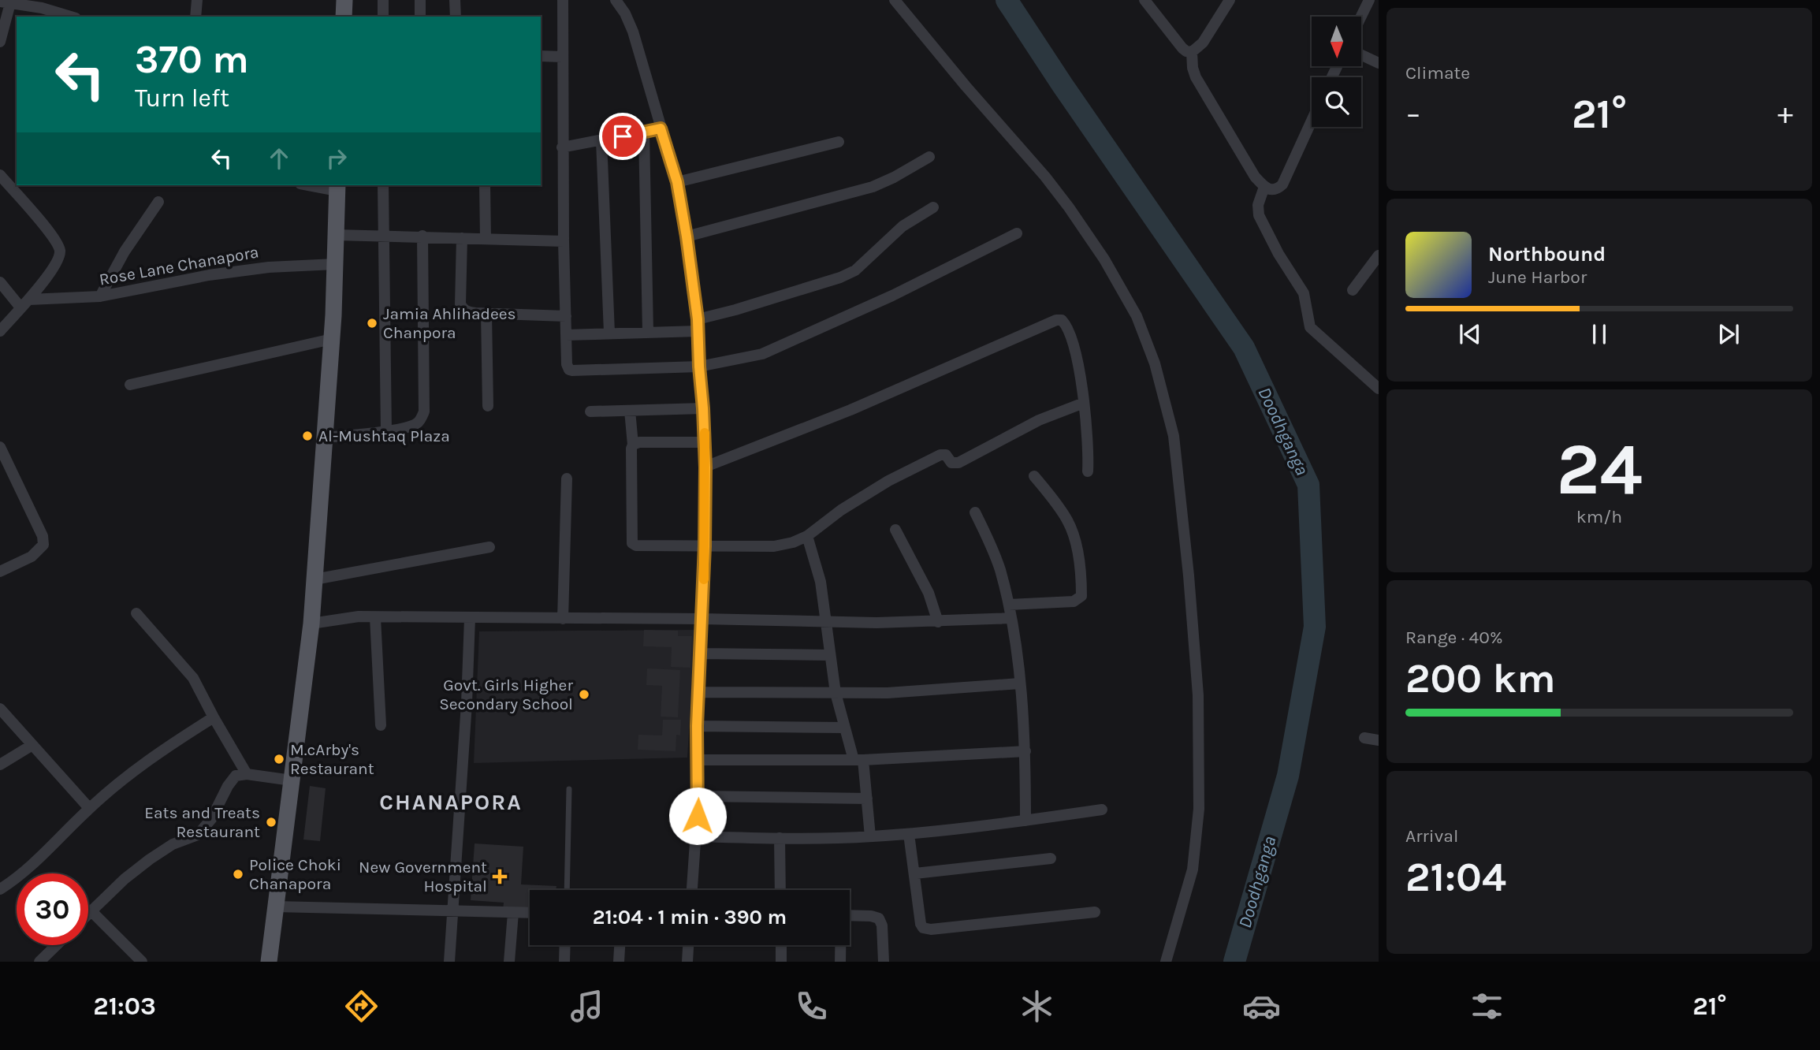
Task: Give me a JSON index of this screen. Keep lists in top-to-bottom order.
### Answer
{
  "streets": {
    "street": ["Rose Lane Chanapora"]
  },
  "districts": ["CHANAPORA"],
  "water": ["Doodhganga"],
  "places": {
    "other": [
      "Jamia Ahlihadees Chanpora",
      "Al-Mushtaq Plaza",
      "Govt. Girls Higher Secondary School",
      "M.cArby's Restaurant",
      "Eats and Treats Restaurant",
      "Police Choki Chanapora"
    ],
    "health": ["New Government Hospital"]
  },
  "north": "bottom",
  "page": {
    "tile": [
      "Climate",
      ["24", "km/h"],
      ["Range · 40%", "200 km"],
      ["Arrival", "21:04"]
    ],
    "turn": ["370 m", "Turn left"],
    "heat": ["−", "21°", "+"],
    "song": ["Northbound", "June Harbor"],
    "limit": "30",
    "trip": "21:04 · 1 min · 390 m",
    "tabs": ["21:03", "21°"]
  }
}
